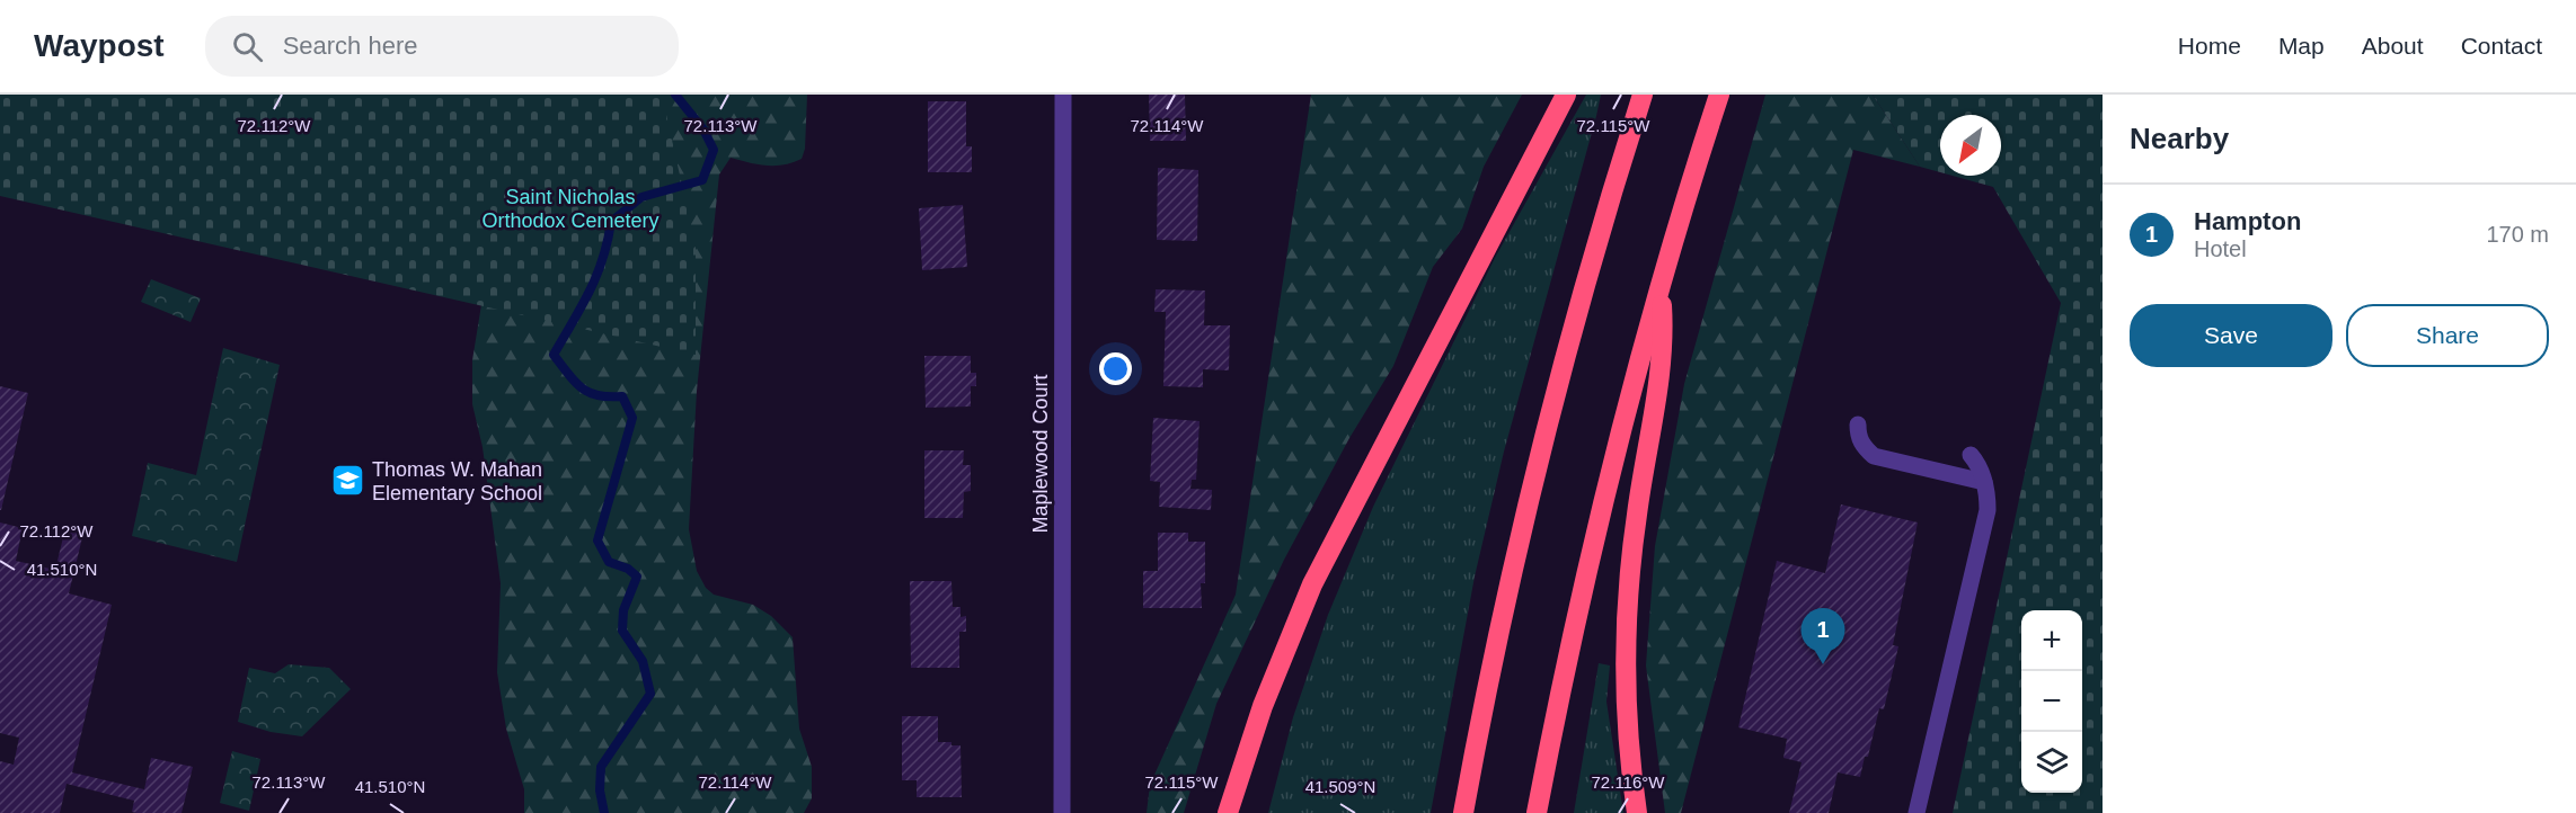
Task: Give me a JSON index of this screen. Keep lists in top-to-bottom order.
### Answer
{
  "streets": {
    "street": ["Maplewood Court"]
  },
  "parks": ["Saint Nicholas Orthodox Cemetery"],
  "places": {
    "school or university": ["Thomas W. Mahan Elementary School"]
  },
  "north": "bottom left",
  "page": {
    "header": "Waypost",
    "search": "Search here",
    "nav": [
      "Home",
      "Map",
      "About",
      "Contact"
    ],
    "heading": "Nearby",
    "list": [
      {
        "mark": "1",
        "name": "Hampton",
        "note": "Hotel",
        "value": "170 m"
      }
    ],
    "buttons": ["Save", "Share"],
    "pins": "1",
    "map_buttons": ["+", "−"]
  },
  "coordinates": [
    "72.112°W",
    "72.113°W",
    "72.114°W",
    "72.115°W",
    "41.510°N",
    "72.116°W",
    "41.509°N"
  ]
}
